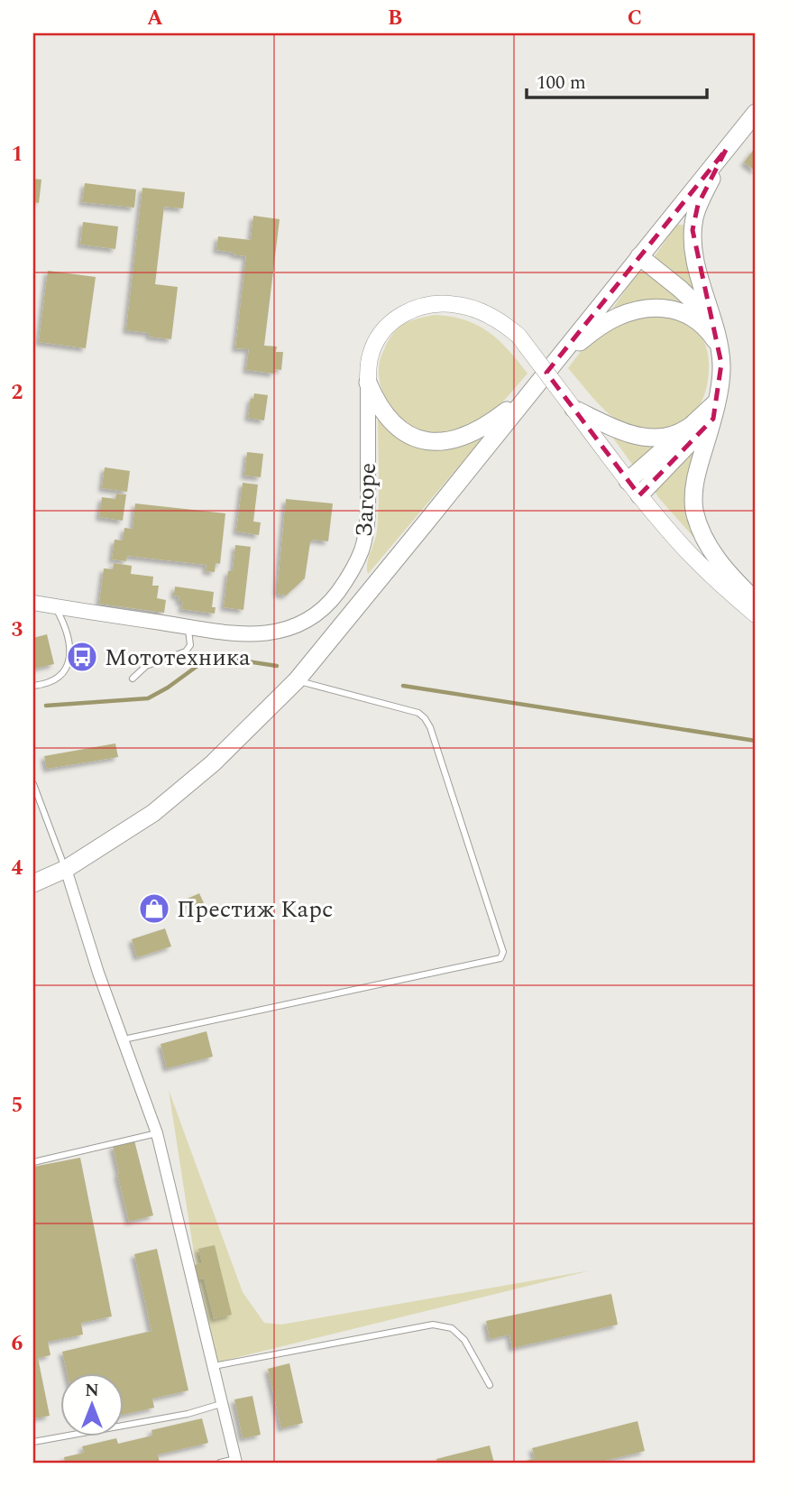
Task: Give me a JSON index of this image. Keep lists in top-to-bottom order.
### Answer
{
  "streets": {
    "street": ["Загоре"]
  },
  "places": {
    "bus stop": ["Мототехника"],
    "shop": ["Престиж Карс"]
  },
  "scale_bar": "100 m",
  "north": "top",
  "grid": {
    "columns": ["A", "B", "C"],
    "rows": [
      "1",
      "2",
      "3",
      "4",
      "5",
      "6"
    ]
  }
}
